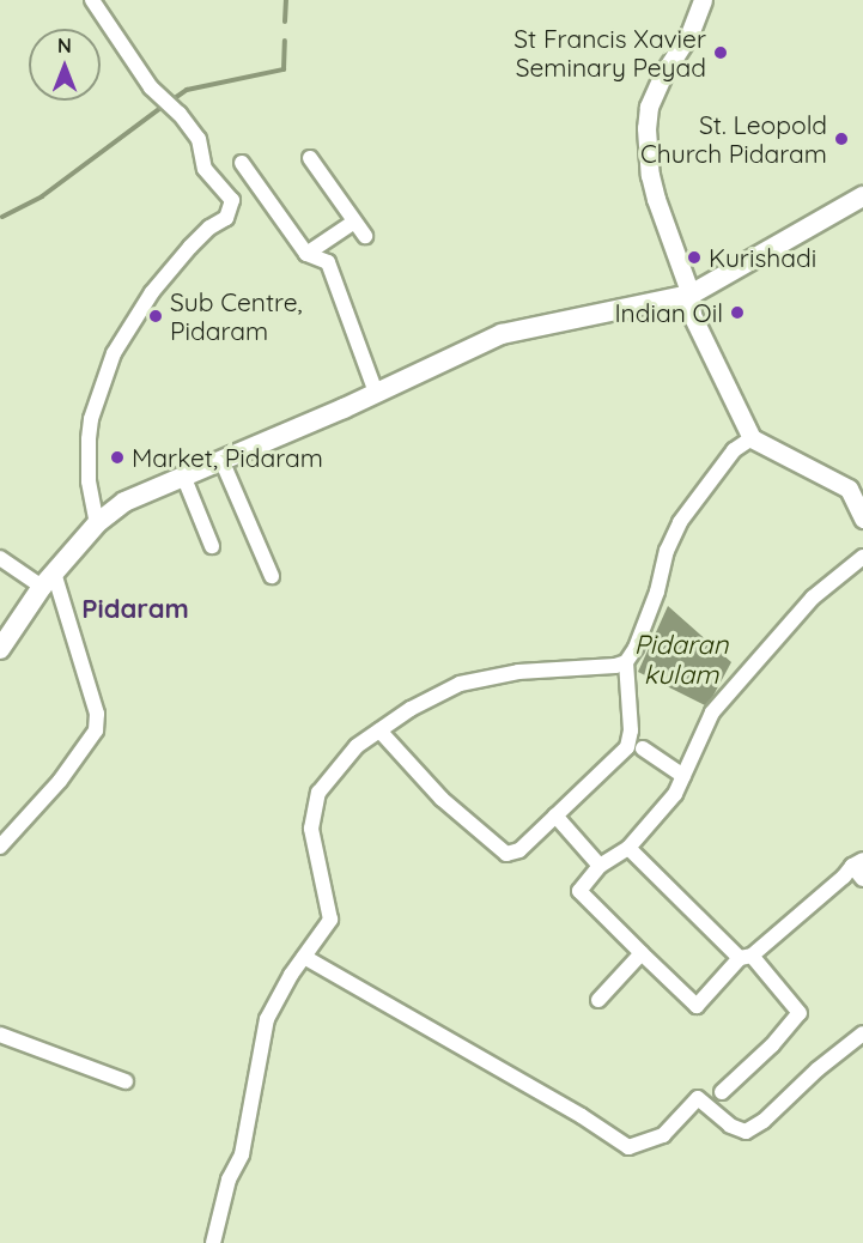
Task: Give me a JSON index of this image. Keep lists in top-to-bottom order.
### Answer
{
  "districts": ["Pidaram"],
  "water": ["Pidaran kulam"],
  "places": [
    "St Francis Xavier Seminary Peyad",
    "St. Leopold Church Pidaram",
    "Kurishadi",
    "Indian Oil",
    "Sub Centre, Pidaram",
    "Market, Pidaram"
  ],
  "north": "top"
}
